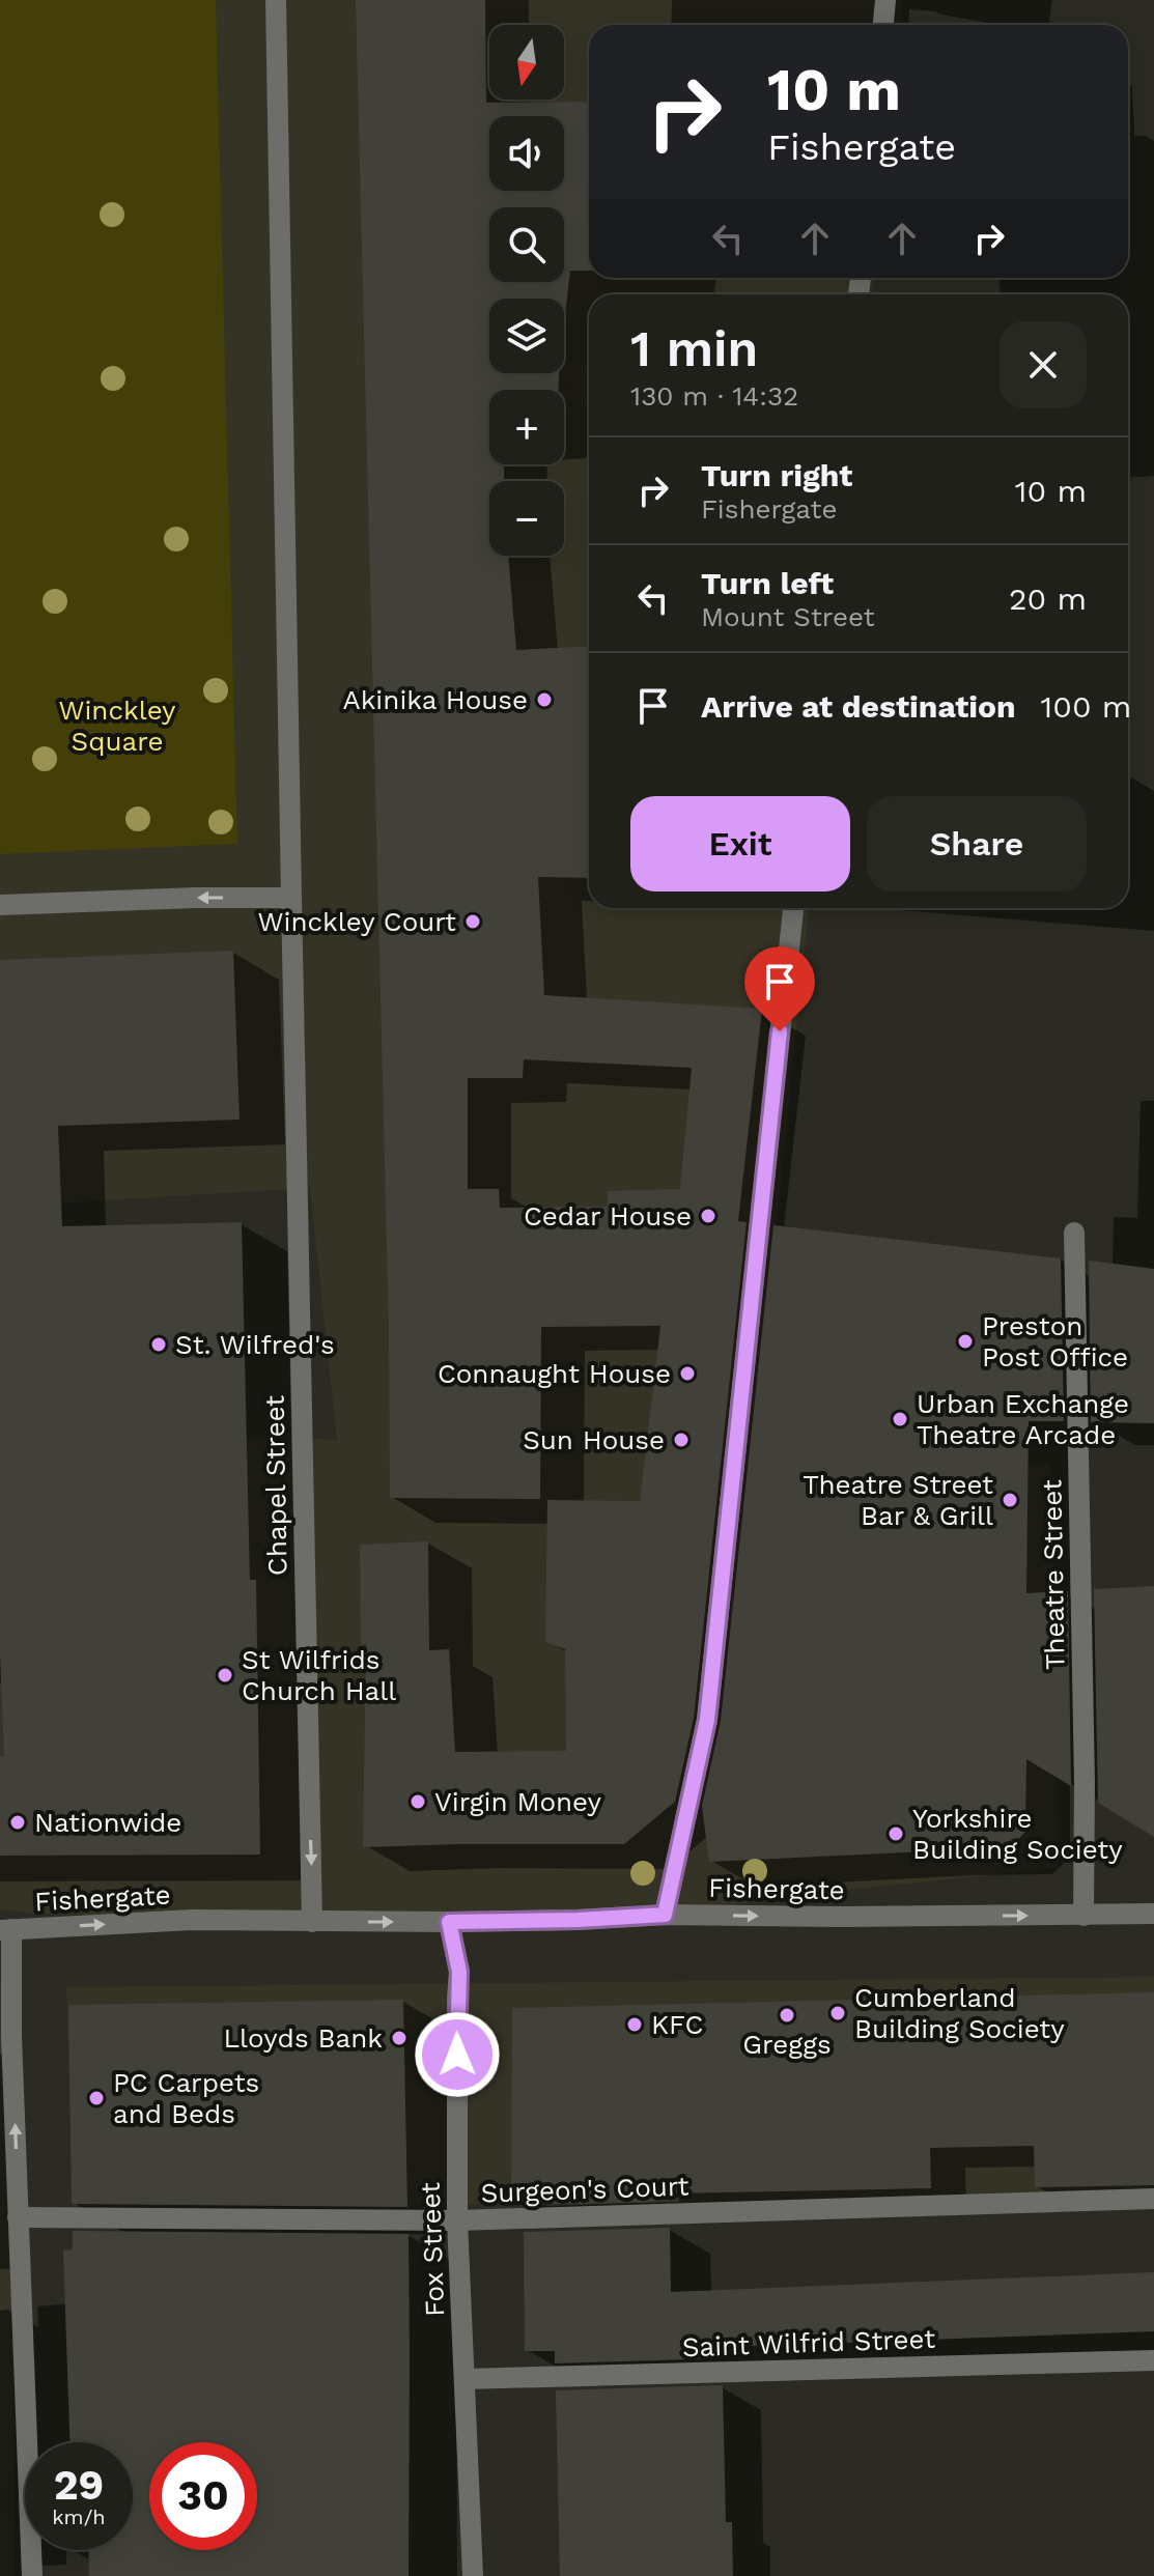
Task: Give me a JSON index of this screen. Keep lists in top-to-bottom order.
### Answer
{
  "streets": {
    "street": [
      "Chapel Street",
      "Theatre Street",
      "Fishergate",
      "Surgeon's Court",
      "Fox Street",
      "Saint Wilfrid Street"
    ]
  },
  "crossings": [
    ["Chapel Street", "Fishergate"],
    ["Theatre Street", "Fishergate"],
    ["Fishergate", "Fox Street"],
    ["Surgeon's Court", "Fox Street"],
    ["Fox Street", "Saint Wilfrid Street"]
  ],
  "one_way": ["Chapel Street", "Fishergate"],
  "parks": ["Winckley Square"],
  "places": [
    "Akinika House",
    "Winckley Court",
    "Cedar House",
    "Preston Post Office",
    "St. Wilfred's",
    "Connaught House",
    "Urban Exchange Theatre Arcade",
    "Sun House",
    "Theatre Street Bar & Grill",
    "St Wilfrids Church Hall",
    "Virgin Money",
    "Nationwide",
    "Yorkshire Building Society",
    "Cumberland Building Society",
    "Greggs",
    "KFC",
    "Lloyds Bank",
    "PC Carpets and Beds"
  ],
  "north": "bottom",
  "page": {
    "map_buttons": ["+", "−"],
    "turn": ["10 m", "Fishergate"],
    "heading": ["1 min", "130 m · 14:32"],
    "list": [
      {
        "name": "Turn right",
        "note": "Fishergate",
        "value": "10 m"
      },
      {
        "name": "Turn left",
        "note": "Mount Street",
        "value": "20 m"
      },
      {
        "name": "Arrive at destination",
        "value": "100 m"
      }
    ],
    "buttons": ["Exit", "Share"],
    "speed": "29 km/h",
    "limit": "30"
  }
}
